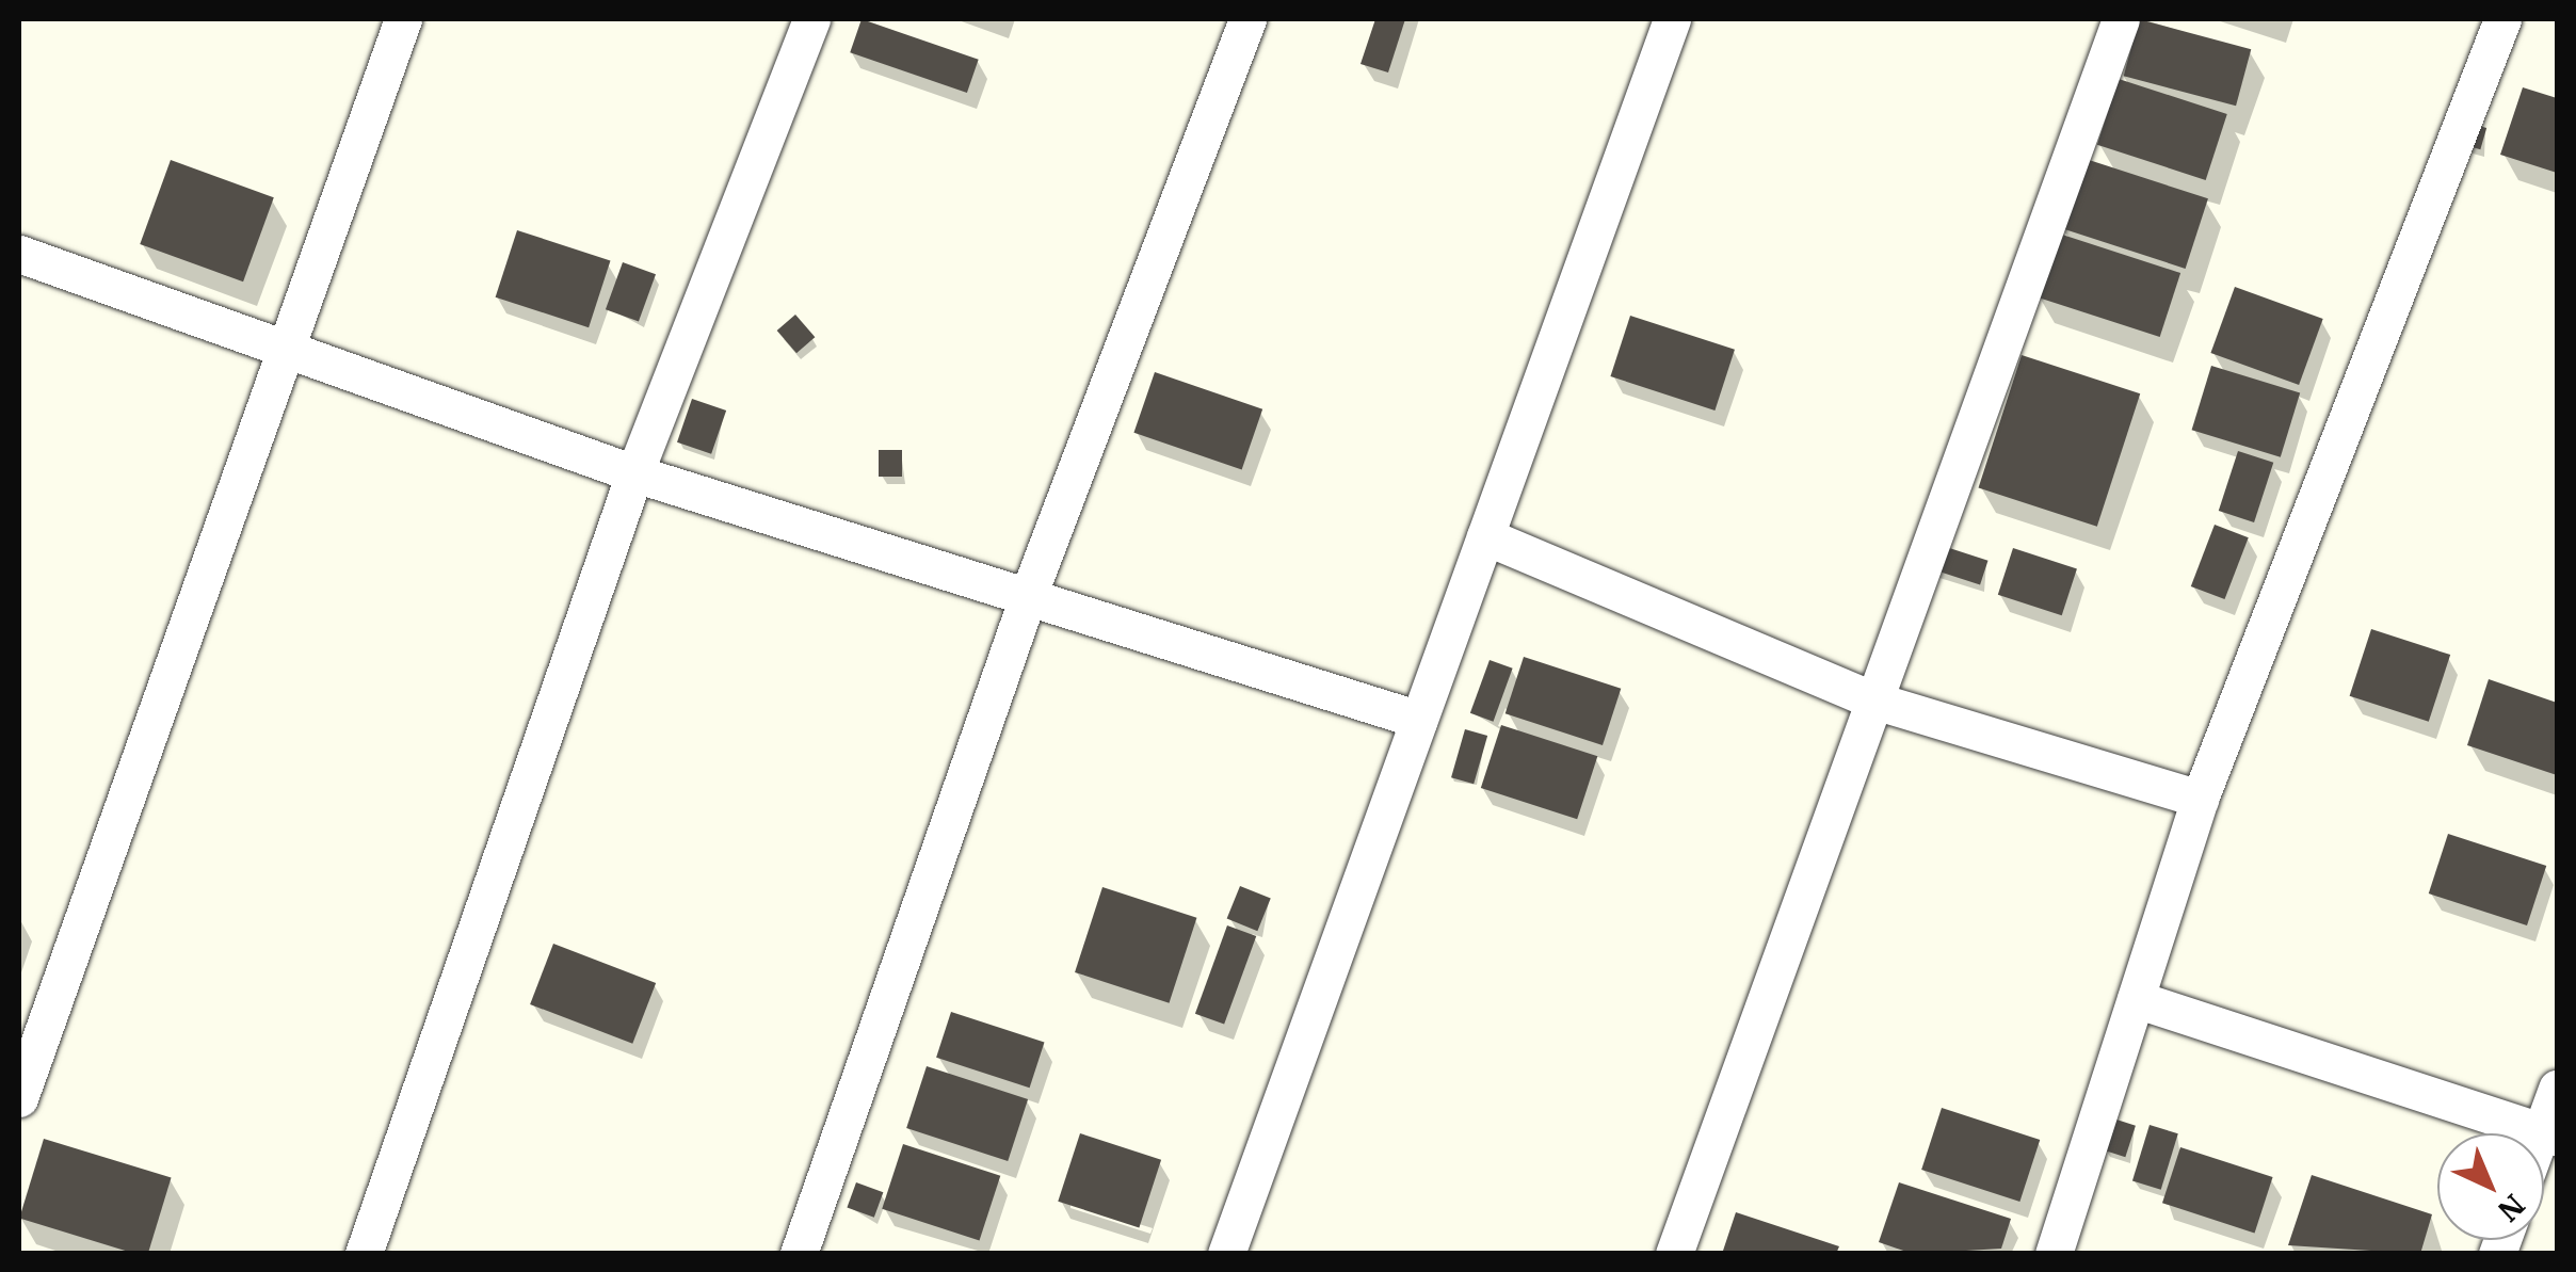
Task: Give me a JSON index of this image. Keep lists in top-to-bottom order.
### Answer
{
  "north": "bottom right"
}
